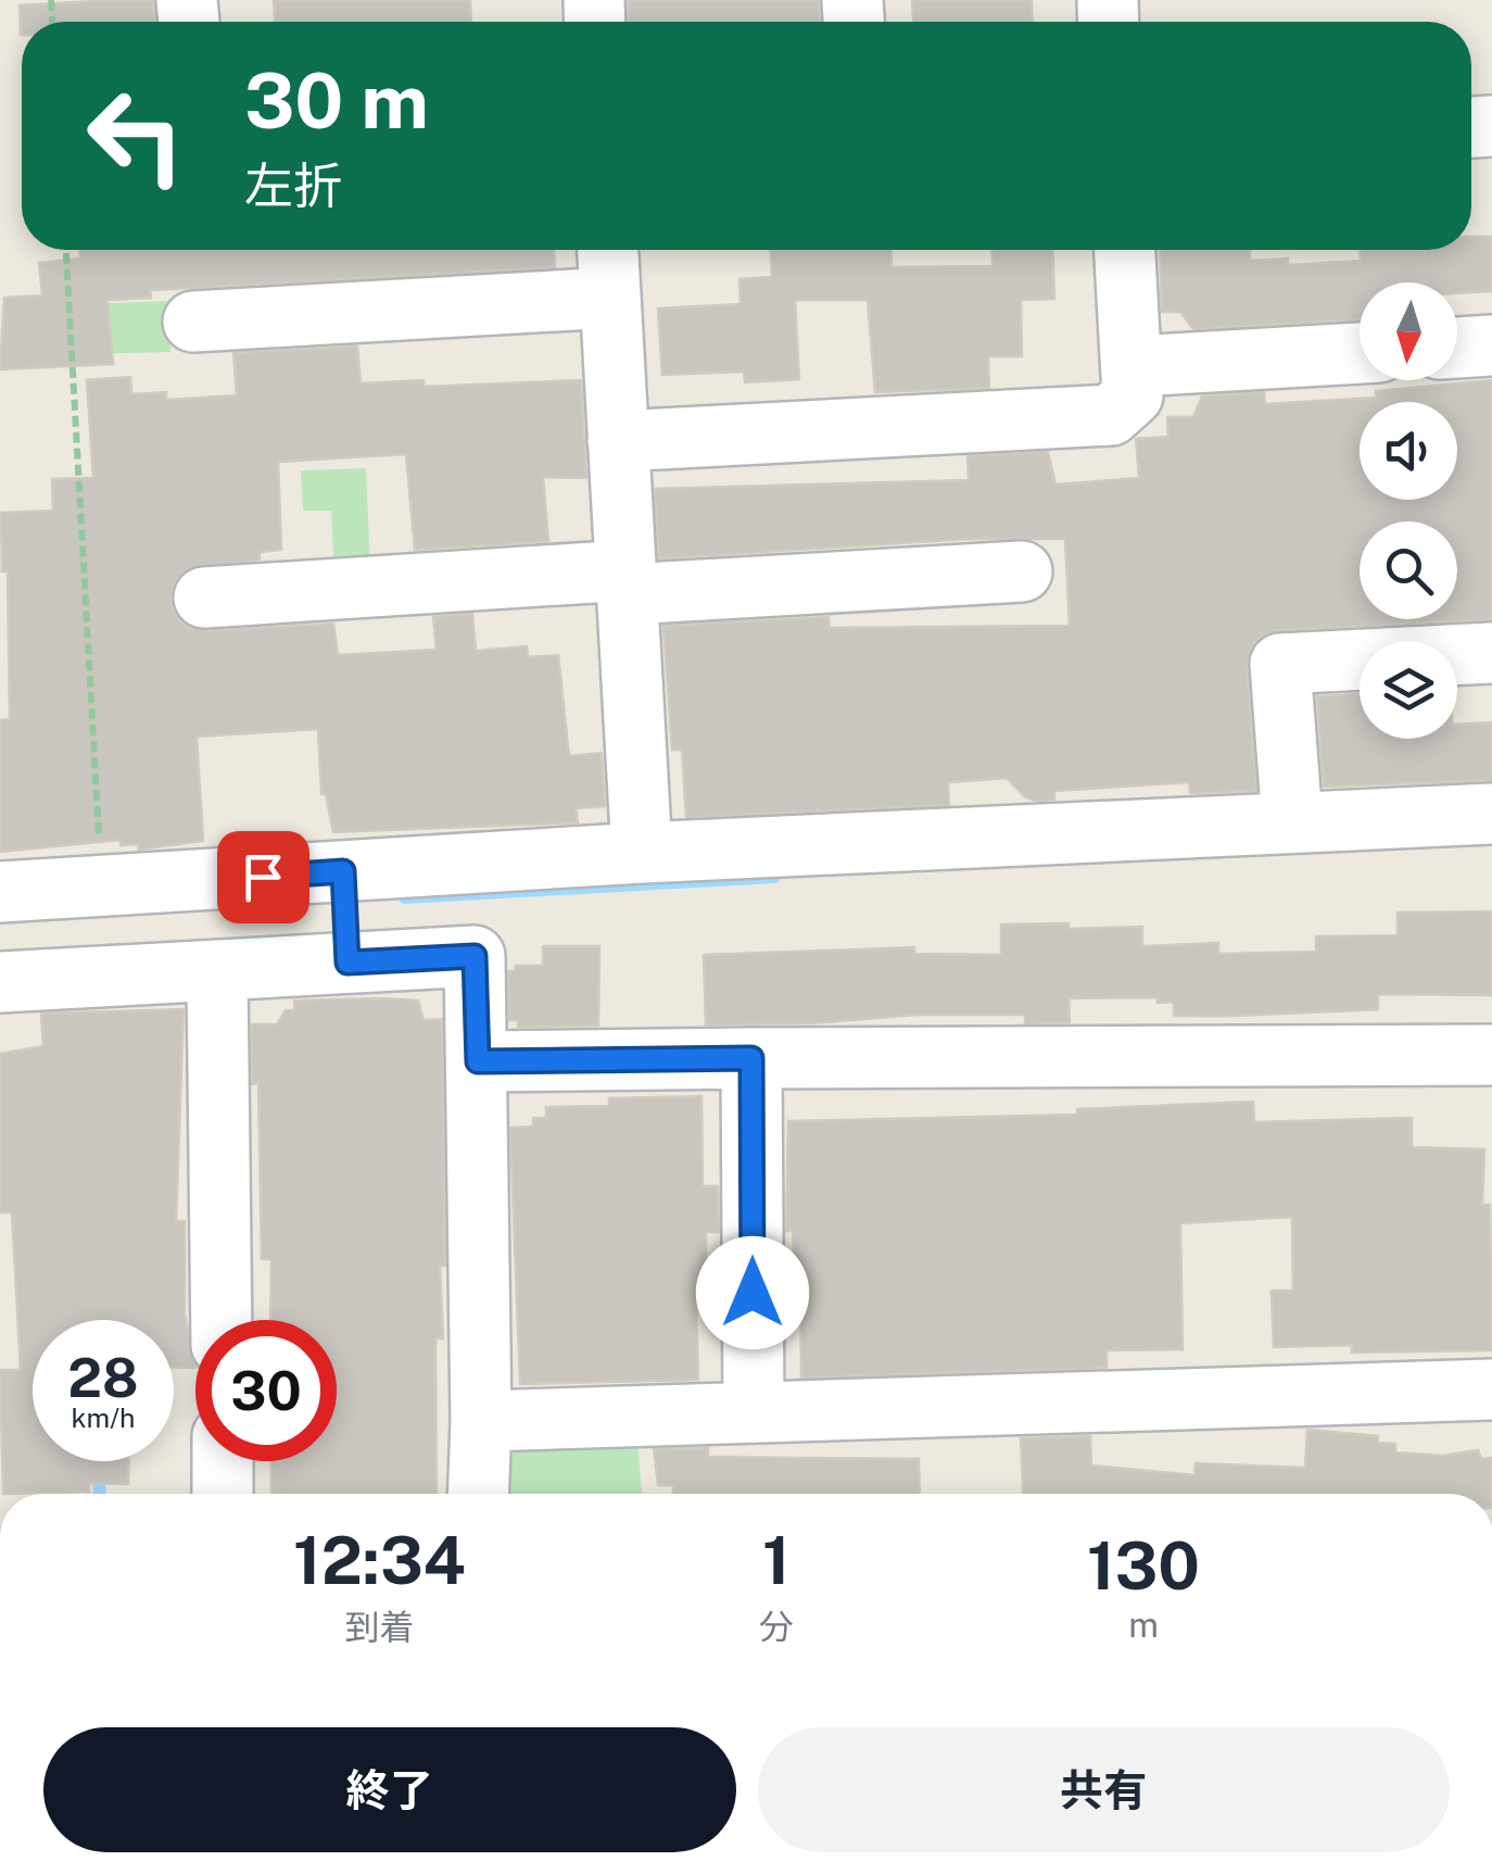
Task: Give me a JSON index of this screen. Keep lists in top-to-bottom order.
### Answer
{
  "north": "bottom",
  "page": {
    "turn": ["30 m", "左折"],
    "speed": "28 km/h",
    "limit": "30",
    "eta": [
      "12:34",
      "到着",
      "1",
      "分",
      "130",
      "m"
    ],
    "buttons": ["終了", "共有"]
  }
}
